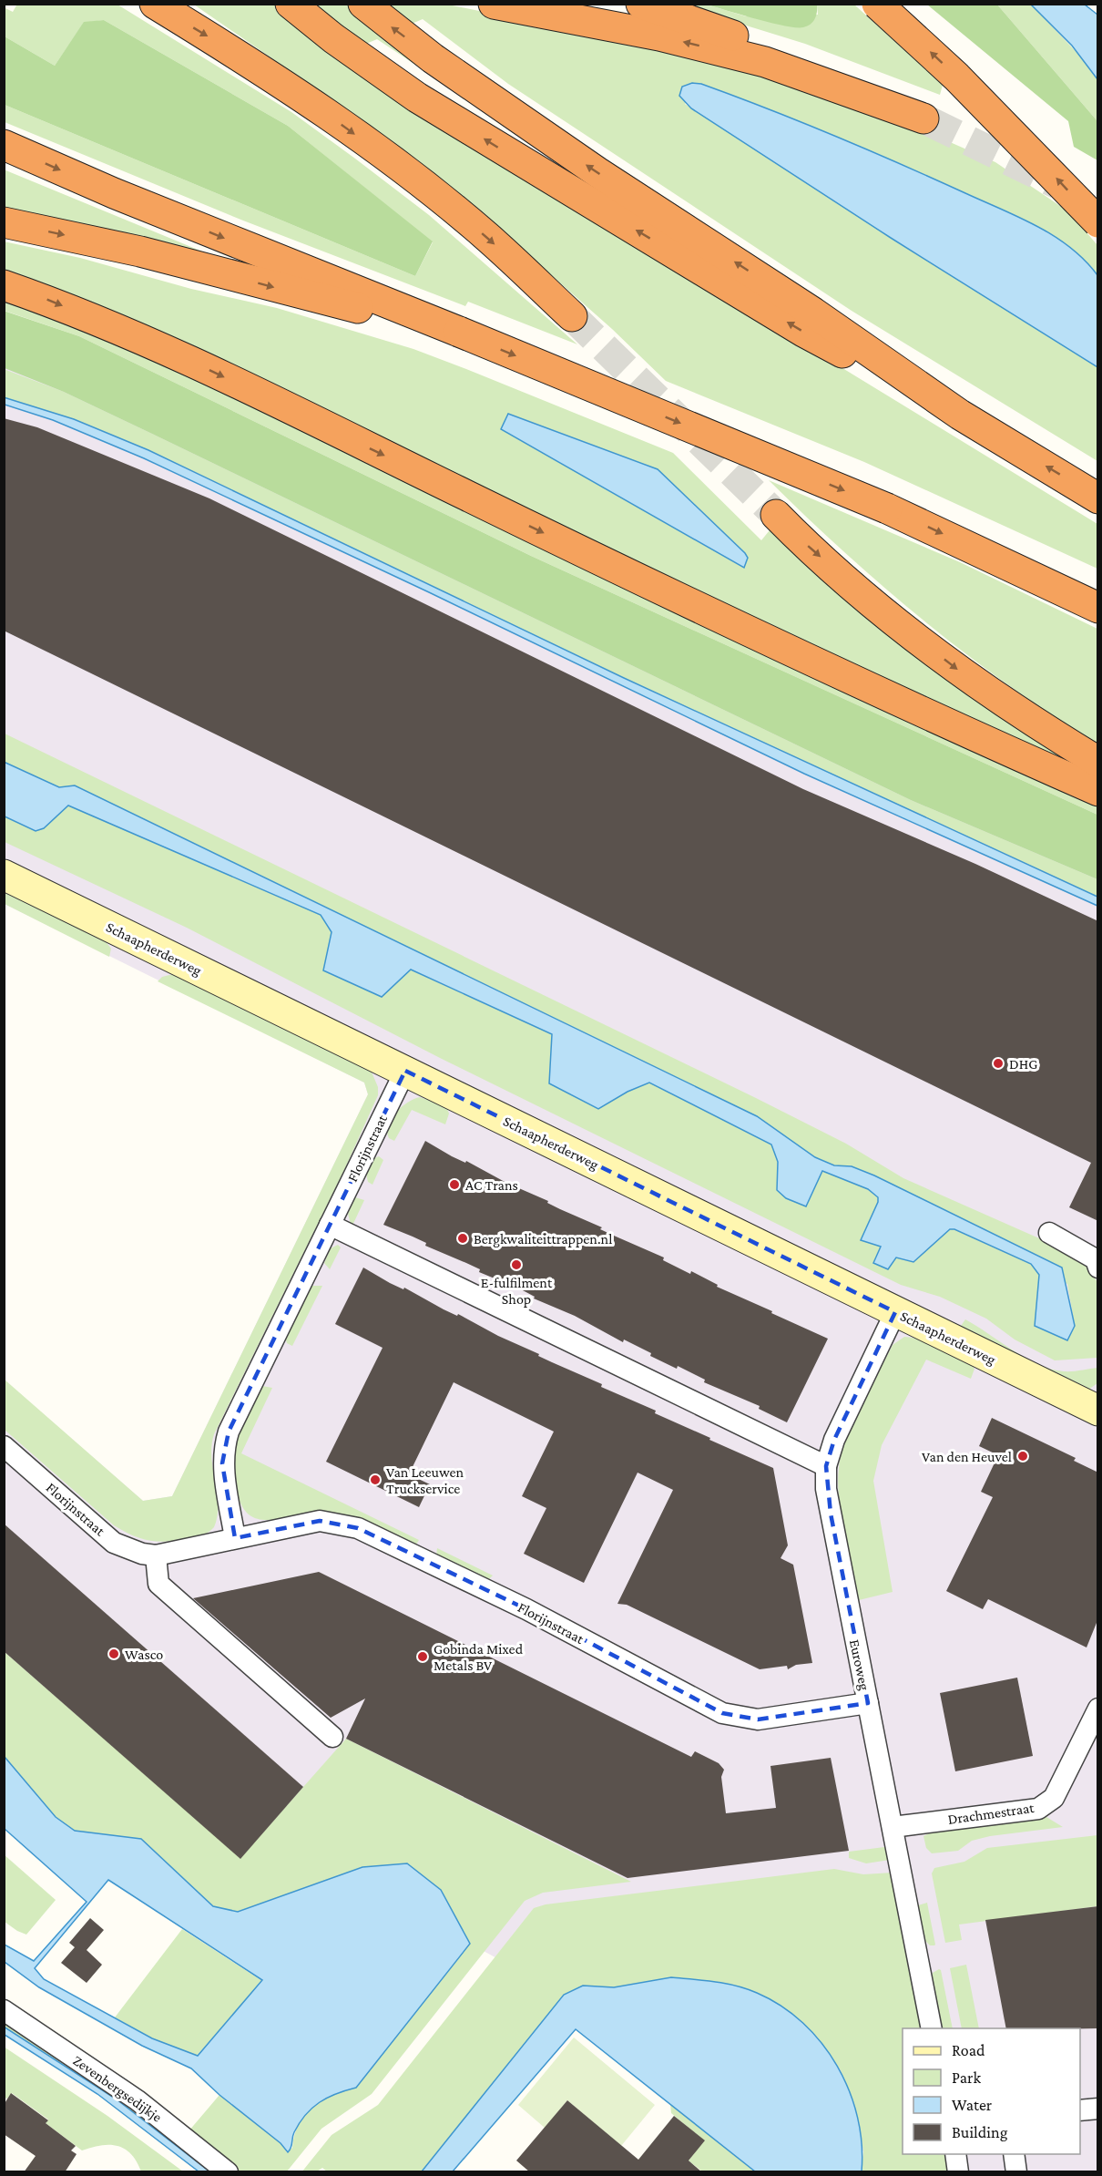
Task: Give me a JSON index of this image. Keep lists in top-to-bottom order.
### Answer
{
  "streets": {
    "street": [
      "Schaapherderweg",
      "Florijnstraat",
      "Euroweg",
      "Drachmestraat",
      "Zevenbergsedijkje"
    ]
  },
  "crossings": [
    ["Schaapherderweg", "Florijnstraat"],
    ["Schaapherderweg", "Euroweg"],
    ["Florijnstraat", "Euroweg"],
    ["Euroweg", "Drachmestraat"]
  ],
  "places": [
    "DHG",
    "AC Trans",
    "Bergkwaliteittrappen.nl",
    "E-fulfilment Shop",
    "Van den Heuvel",
    "Van Leeuwen Truckservice",
    "Wasco",
    "Gobinda Mixed Metals BV"
  ],
  "legend": [
    "Road",
    "Park",
    "Water",
    "Building"
  ]
}
